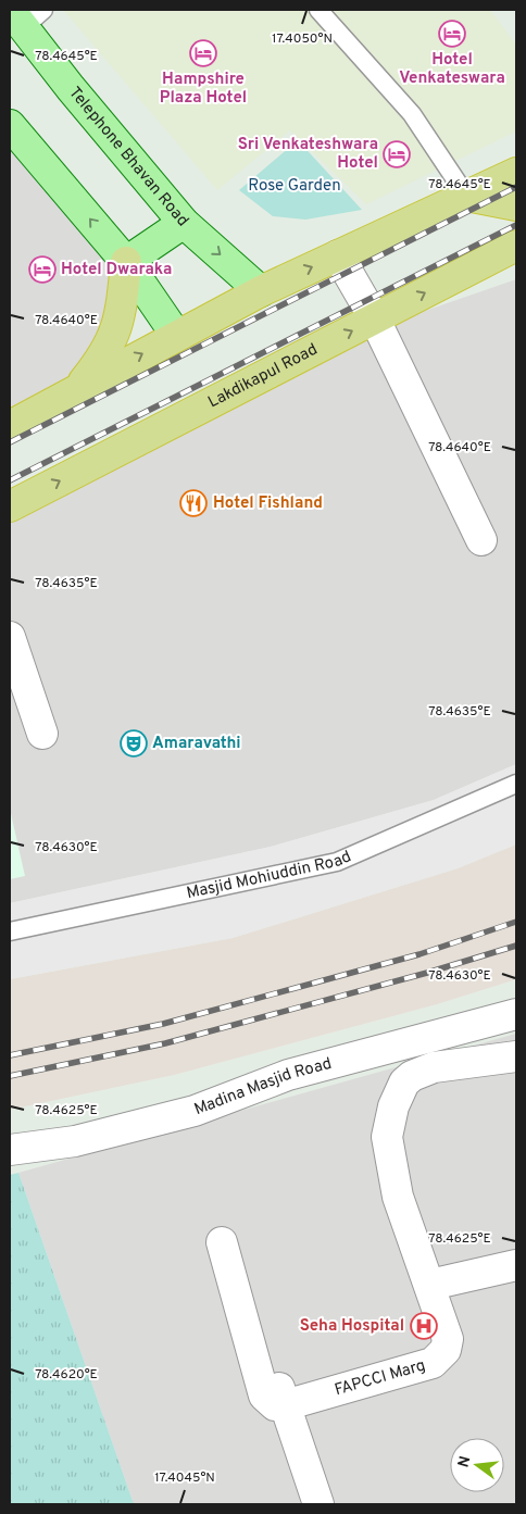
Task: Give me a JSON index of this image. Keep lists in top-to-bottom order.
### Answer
{
  "streets": {
    "highway": ["Lakdikapul Road"],
    "main road": ["Telephone Bhavan Road"],
    "street": ["Madina Masjid Road", "FAPCCI Marg"],
    "lane": ["Masjid Mohiuddin Road"]
  },
  "parks": ["Rose Garden"],
  "places": {
    "hotel": [
      "Hotel Venkateswara",
      "Hampshire Plaza Hotel",
      "Sri Venkateshwara Hotel",
      "Hotel Dwaraka"
    ],
    "restaurant": ["Hotel Fishland"],
    "theatre": ["Amaravathi"],
    "hospital": ["Seha Hospital"]
  },
  "north": "left",
  "coordinates": [
    "17.4050°N",
    "78.4645°E",
    "78.4640°E",
    "78.4635°E",
    "78.4630°E",
    "78.4625°E",
    "78.4620°E",
    "17.4045°N"
  ]
}
